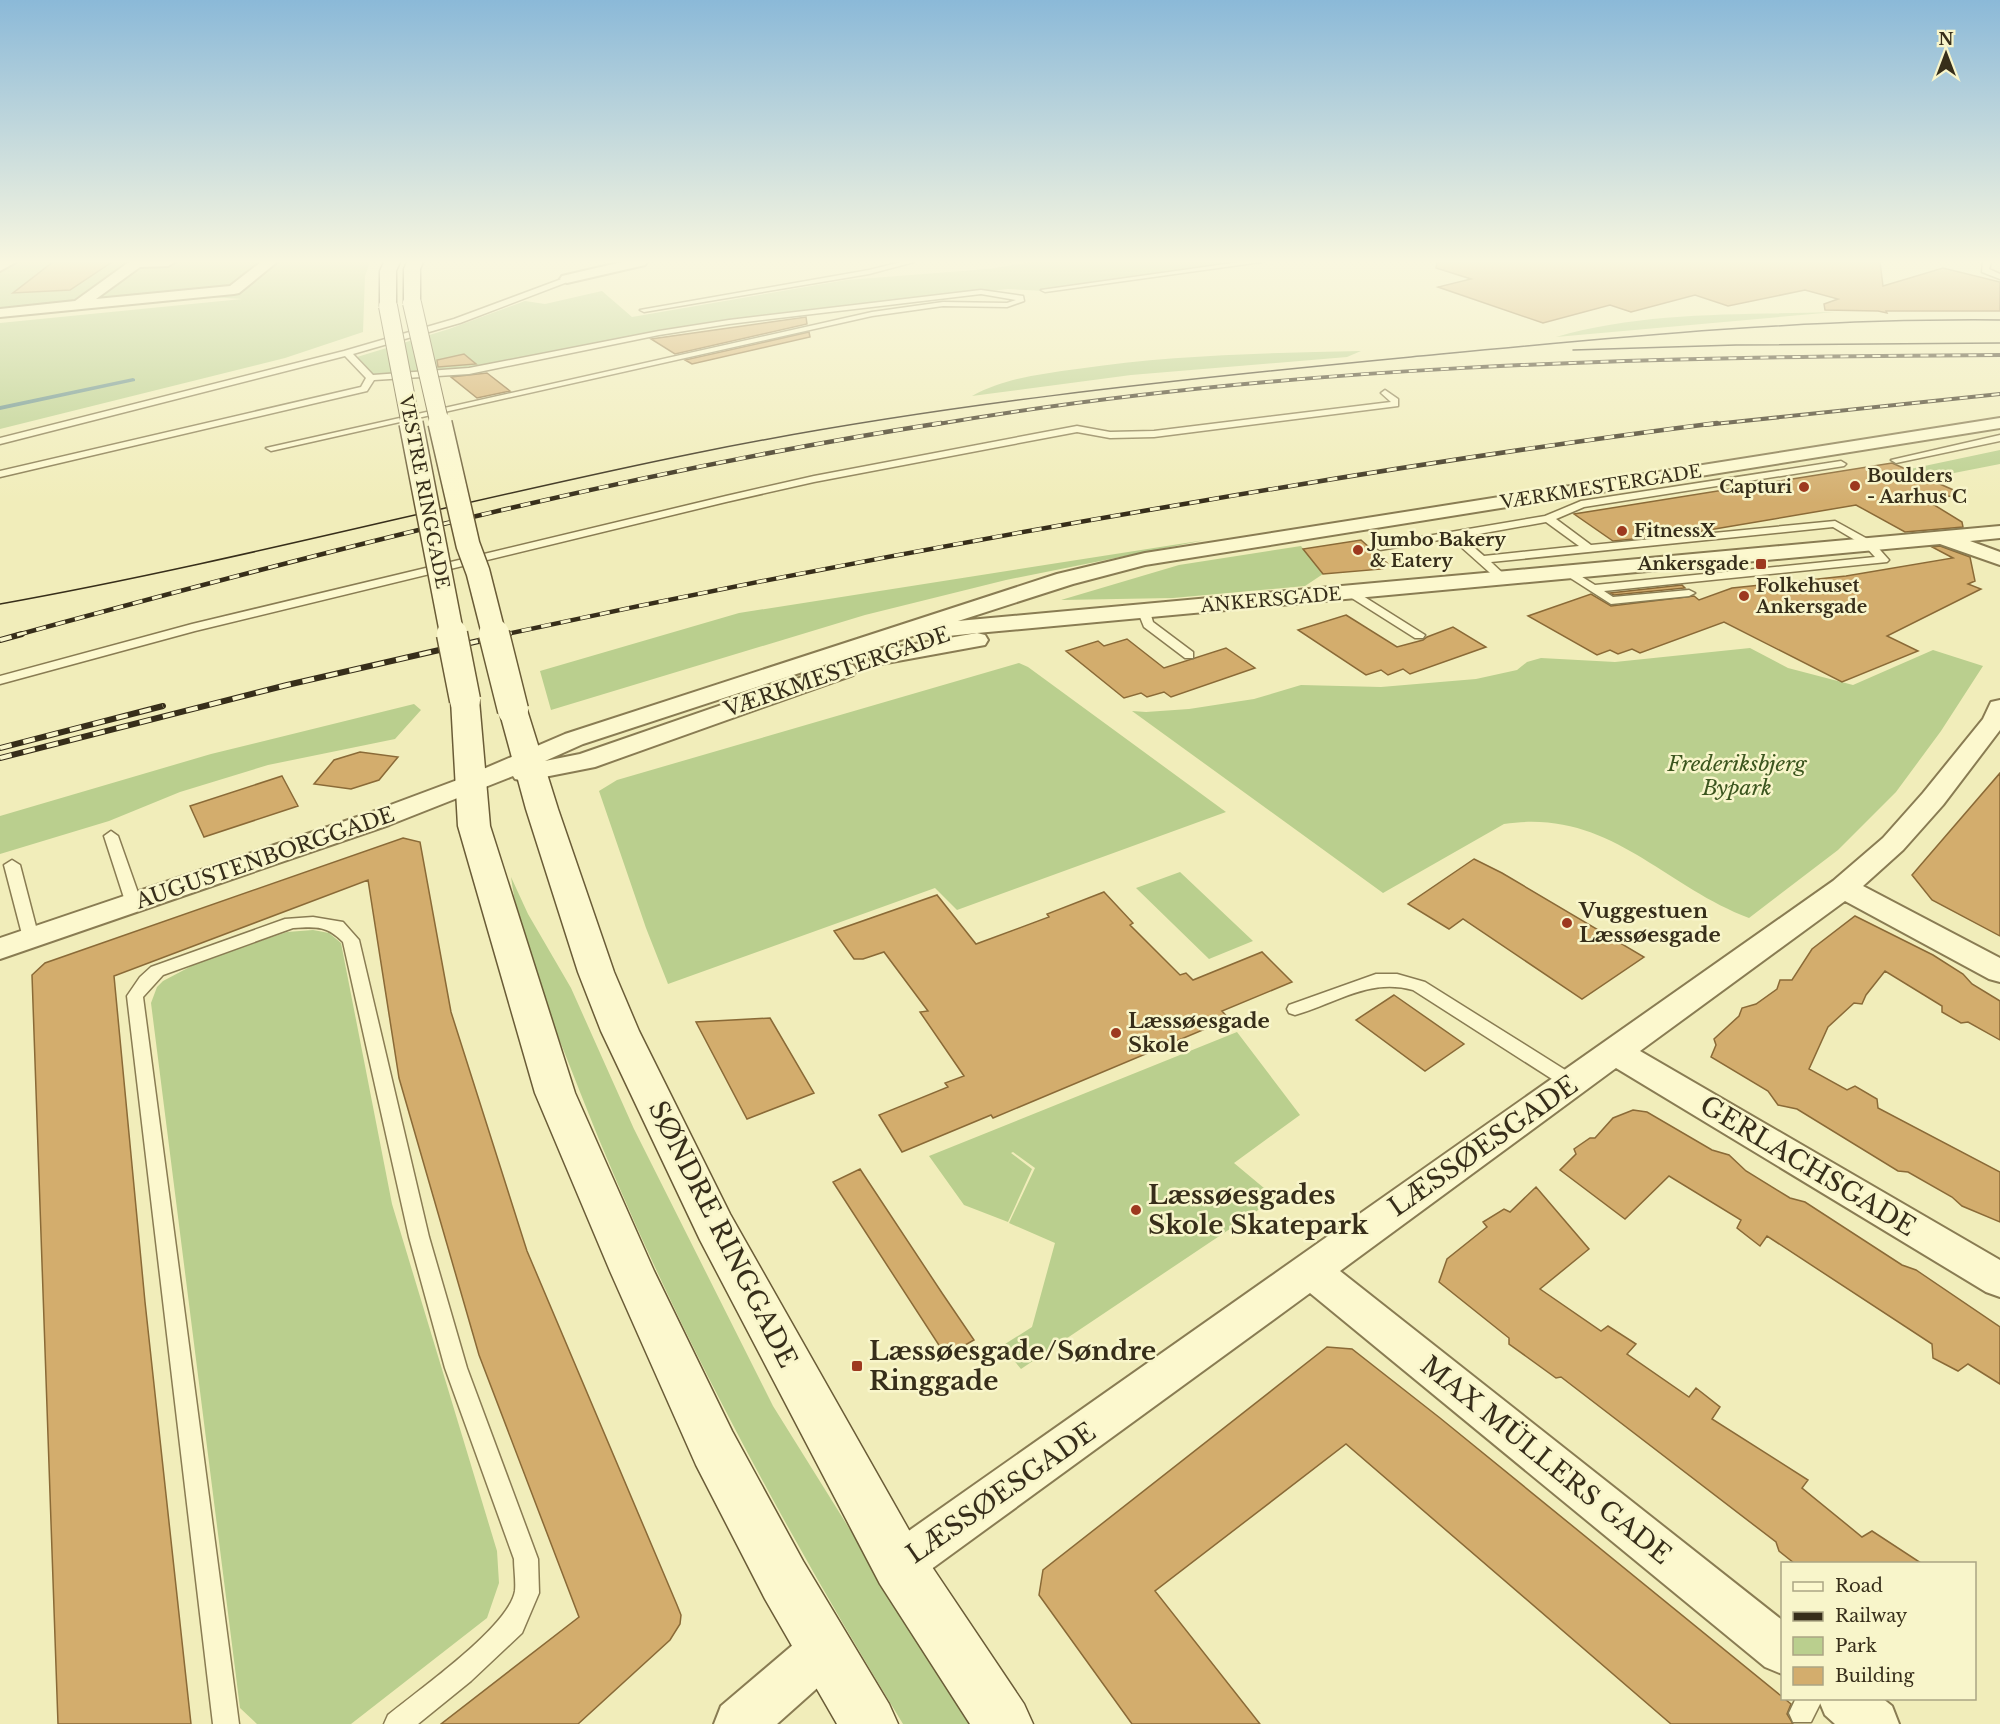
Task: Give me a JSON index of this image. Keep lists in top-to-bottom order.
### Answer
{
  "streets": {
    "main road": ["VESTRE RINGGADE", "SØNDRE RINGGADE"],
    "street": [
      "VÆRKMESTERGADE",
      "ANKERSGADE",
      "AUGUSTENBORGGADE",
      "LÆSSØESGADE",
      "GERLACHSGADE",
      "MAX MÜLLERS GADE"
    ]
  },
  "crossings": [
    ["VÆRKMESTERGADE", "VESTRE RINGGADE"],
    ["VÆRKMESTERGADE", "ANKERSGADE"],
    ["VÆRKMESTERGADE", "AUGUSTENBORGGADE"],
    ["VÆRKMESTERGADE", "SØNDRE RINGGADE"],
    ["VESTRE RINGGADE", "AUGUSTENBORGGADE"],
    ["VESTRE RINGGADE", "SØNDRE RINGGADE"],
    ["LÆSSØESGADE", "GERLACHSGADE"],
    ["LÆSSØESGADE", "SØNDRE RINGGADE"],
    ["LÆSSØESGADE", "MAX MÜLLERS GADE"]
  ],
  "parks": ["Frederiksbjerg Bypark"],
  "places": {
    "other": [
      "Boulders - Aarhus C",
      "Capturi",
      "FitnessX",
      "Jumbo Bakery & Eatery",
      "Folkehuset Ankersgade",
      "Vuggestuen Læssøesgade",
      "Læssøesgade Skole",
      "Læssøesgades Skole Skatepark"
    ],
    "transit": ["Ankersgade", "Læssøesgade/Søndre Ringgade"]
  },
  "legend": [
    "Road",
    "Railway",
    "Park",
    "Building"
  ],
  "north": "top"
}
